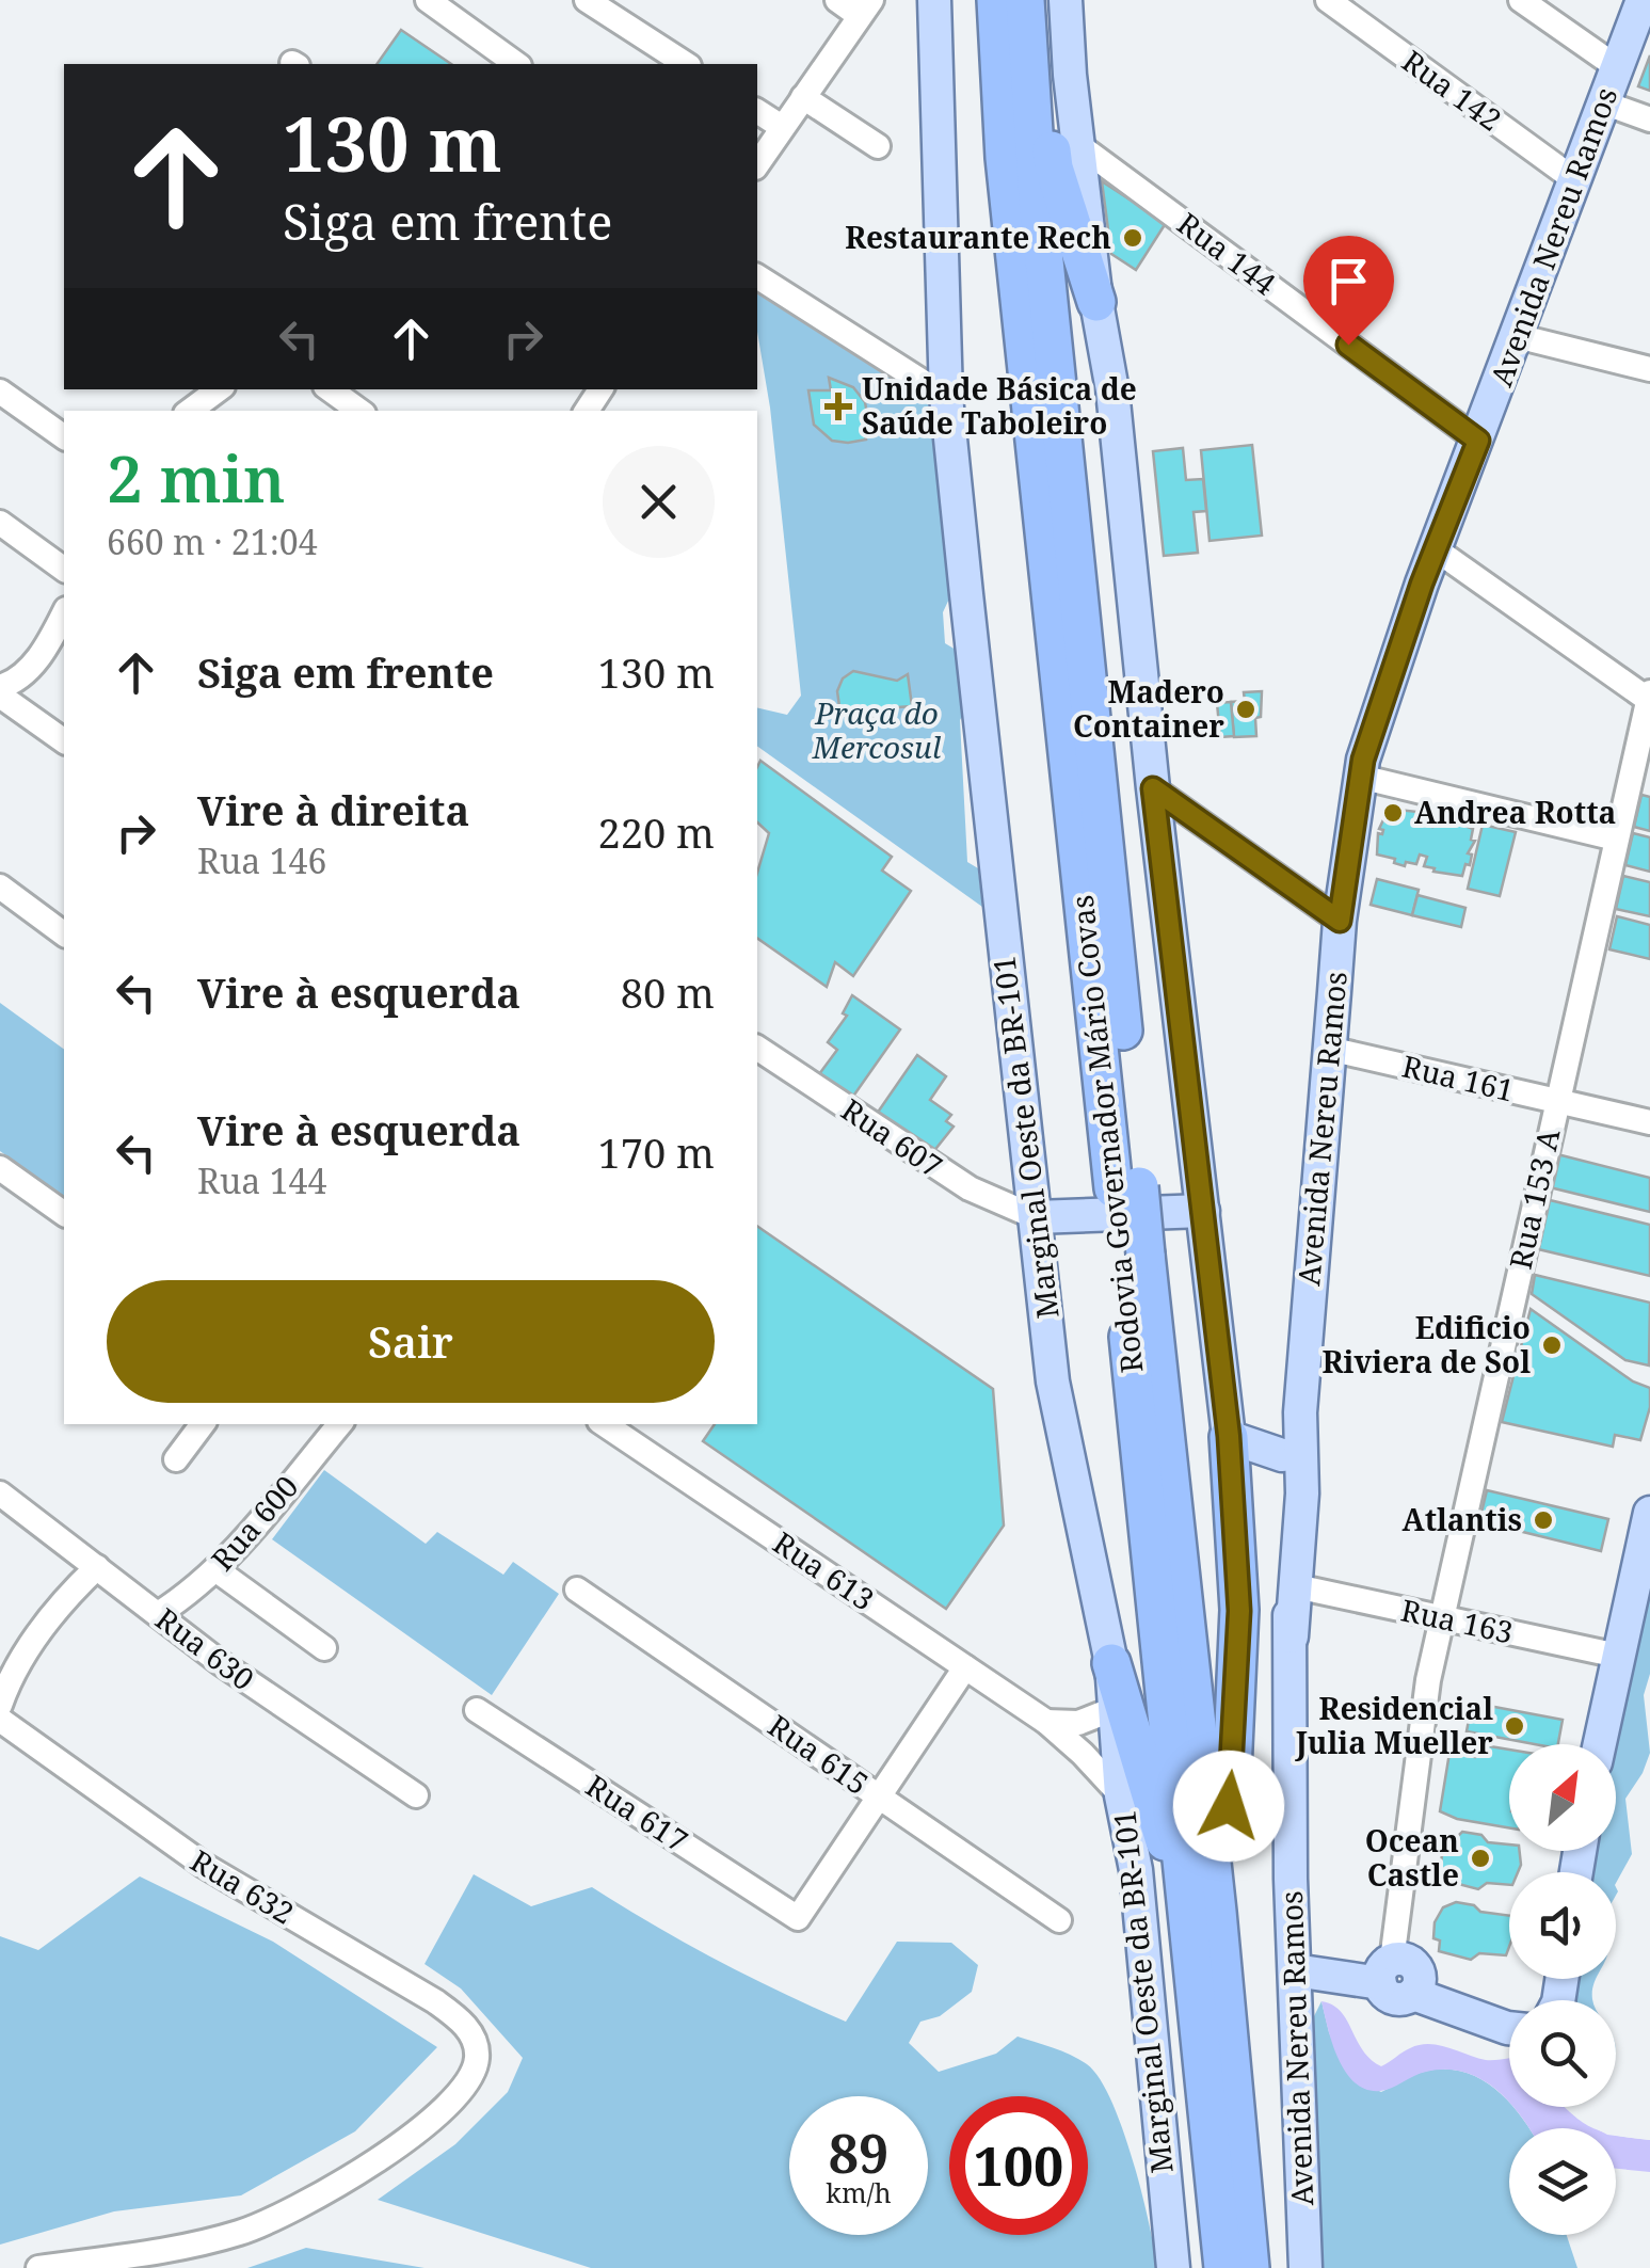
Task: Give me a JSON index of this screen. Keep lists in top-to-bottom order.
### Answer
{
  "streets": {
    "highway": ["Rodovia Governador Mário Covas"],
    "main road": ["Avenida Nereu Ramos", "Marginal Oeste da BR-101"],
    "street": [
      "Rua 142",
      "Rua 144",
      "Rua 161",
      "Rua 607",
      "Rua 153 A",
      "Rua 600",
      "Rua 613",
      "Rua 163",
      "Rua 630",
      "Rua 615",
      "Rua 617",
      "Rua 632"
    ]
  },
  "crossings": [
    ["Rua 142", "Avenida Nereu Ramos"],
    ["Avenida Nereu Ramos", "Rua 144"],
    ["Avenida Nereu Ramos", "Rua 161"],
    ["Avenida Nereu Ramos", "Rua 163"],
    ["Rua 161", "Rua 153 A"],
    ["Marginal Oeste da BR-101", "Rua 607"],
    ["Marginal Oeste da BR-101", "Rua 613"],
    ["Rua 153 A", "Rua 163"],
    ["Rua 600", "Rua 630"],
    ["Rua 615", "Rua 617"]
  ],
  "parks": ["Praça do Mercosul"],
  "places": {
    "other": [
      "Restaurante Rech",
      "Madero Container",
      "Andrea Rotta",
      "Edificio Riviera de Sol",
      "Atlantis",
      "Residencial Julia Mueller",
      "Ocean Castle"
    ],
    "health": ["Unidade Básica de Saúde Taboleiro"]
  },
  "north": "top right",
  "page": {
    "turn": ["130 m", "Siga em frente"],
    "heading": ["2 min", "660 m · 21:04"],
    "list": [
      {
        "name": "Siga em frente",
        "value": "130 m"
      },
      {
        "name": "Vire à direita",
        "note": "Rua 146",
        "value": "220 m"
      },
      {
        "name": "Vire à esquerda",
        "value": "80 m"
      },
      {
        "name": "Vire à esquerda",
        "note": "Rua 144",
        "value": "170 m"
      }
    ],
    "buttons": "Sair",
    "speed": "89 km/h",
    "limit": "100"
  }
}
